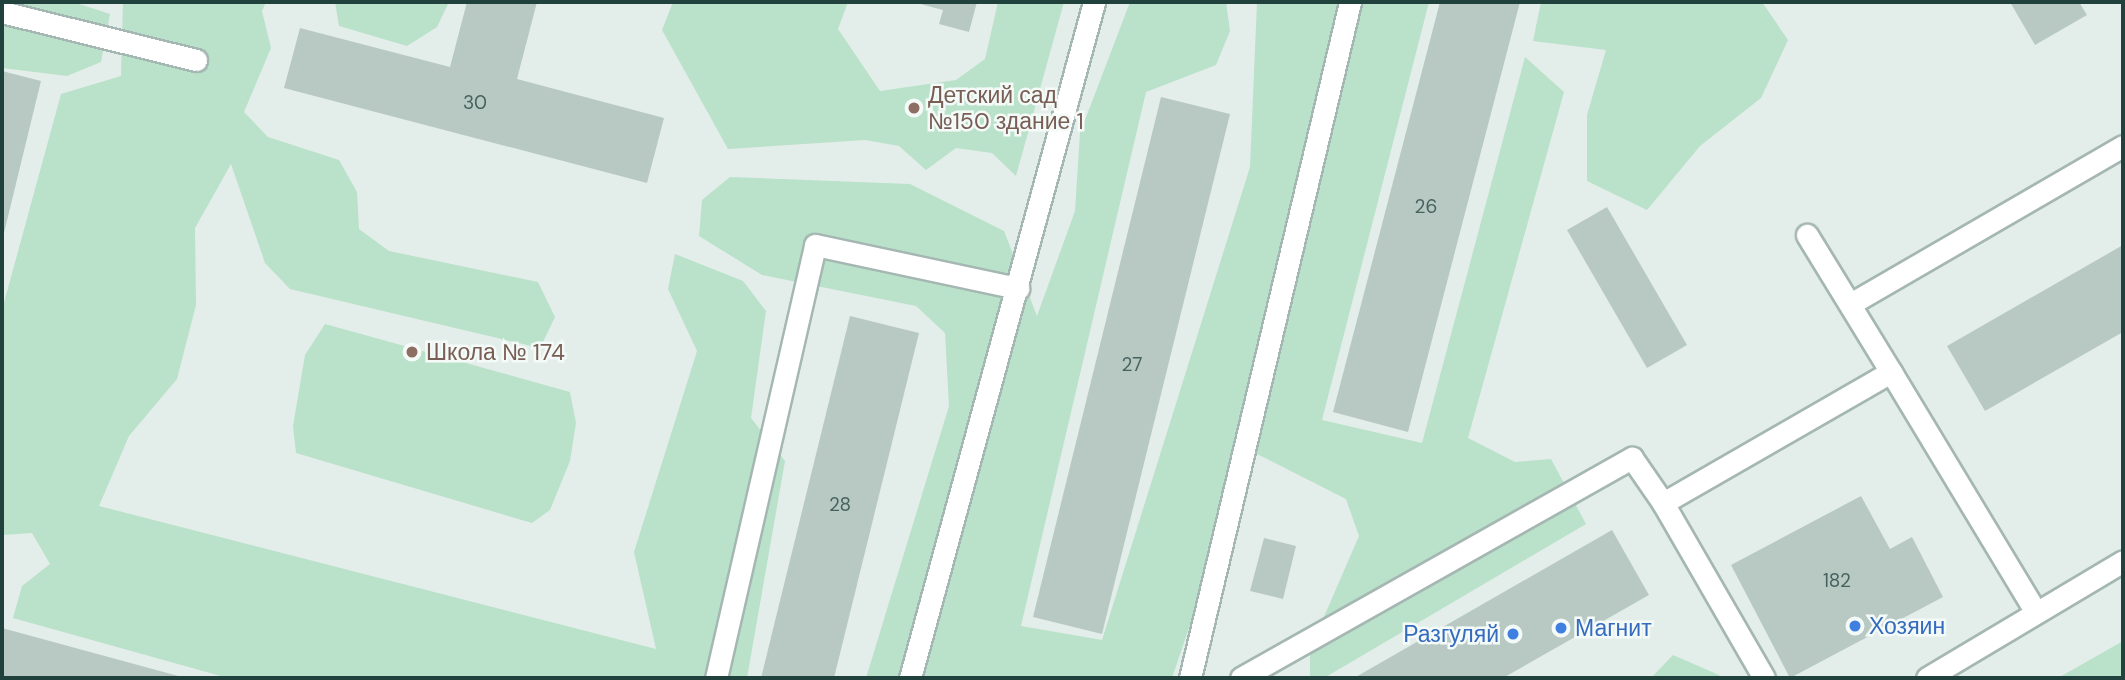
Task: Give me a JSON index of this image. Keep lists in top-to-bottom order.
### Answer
{
  "places": [
    "Детский сад №150 здание 1",
    "Школа № 174",
    "Хозяин",
    "Магнит",
    "Разгуляй"
  ],
  "house_numbers": [
    "30",
    "26",
    "27",
    "28",
    "182"
  ]
}
